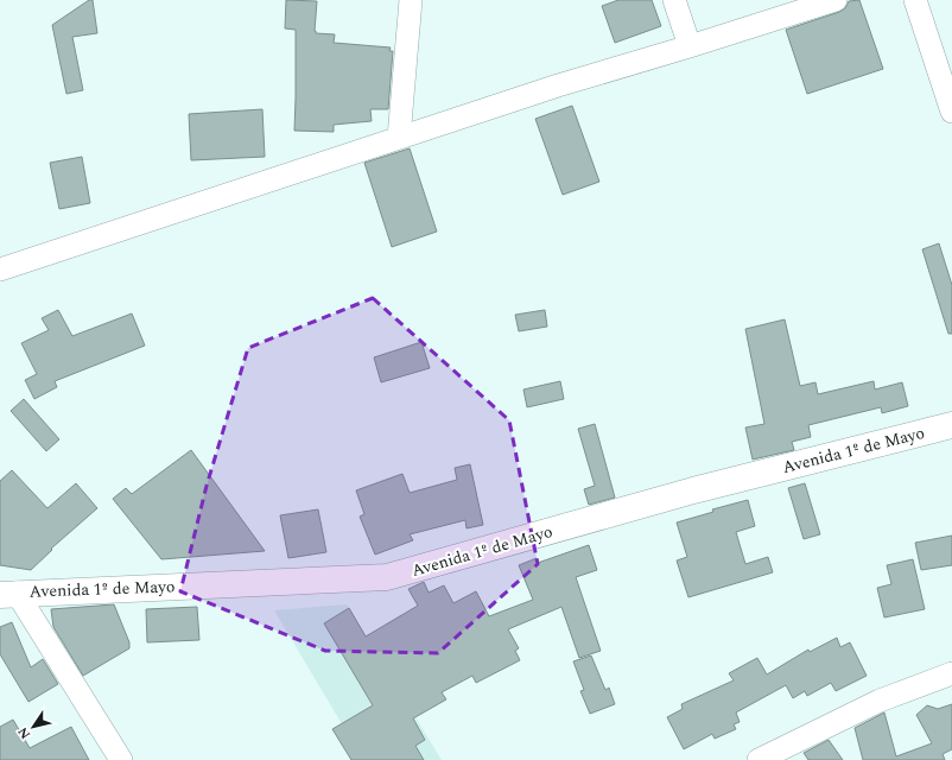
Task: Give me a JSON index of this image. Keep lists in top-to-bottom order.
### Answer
{
  "streets": {
    "main road": ["Avenida 1º de Mayo"]
  },
  "north": "bottom left"
}
